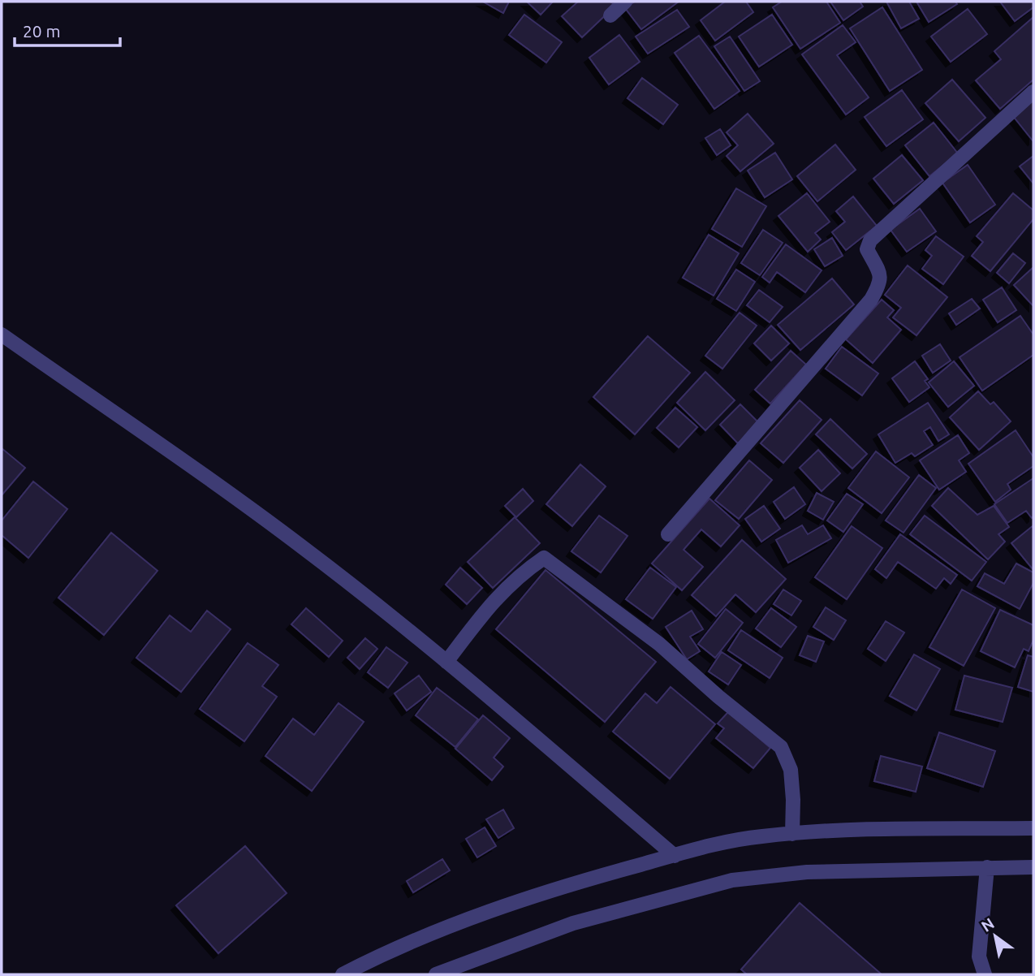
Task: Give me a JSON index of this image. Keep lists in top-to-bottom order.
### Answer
{
  "scale_bar": "20 m",
  "north": "top left"
}
